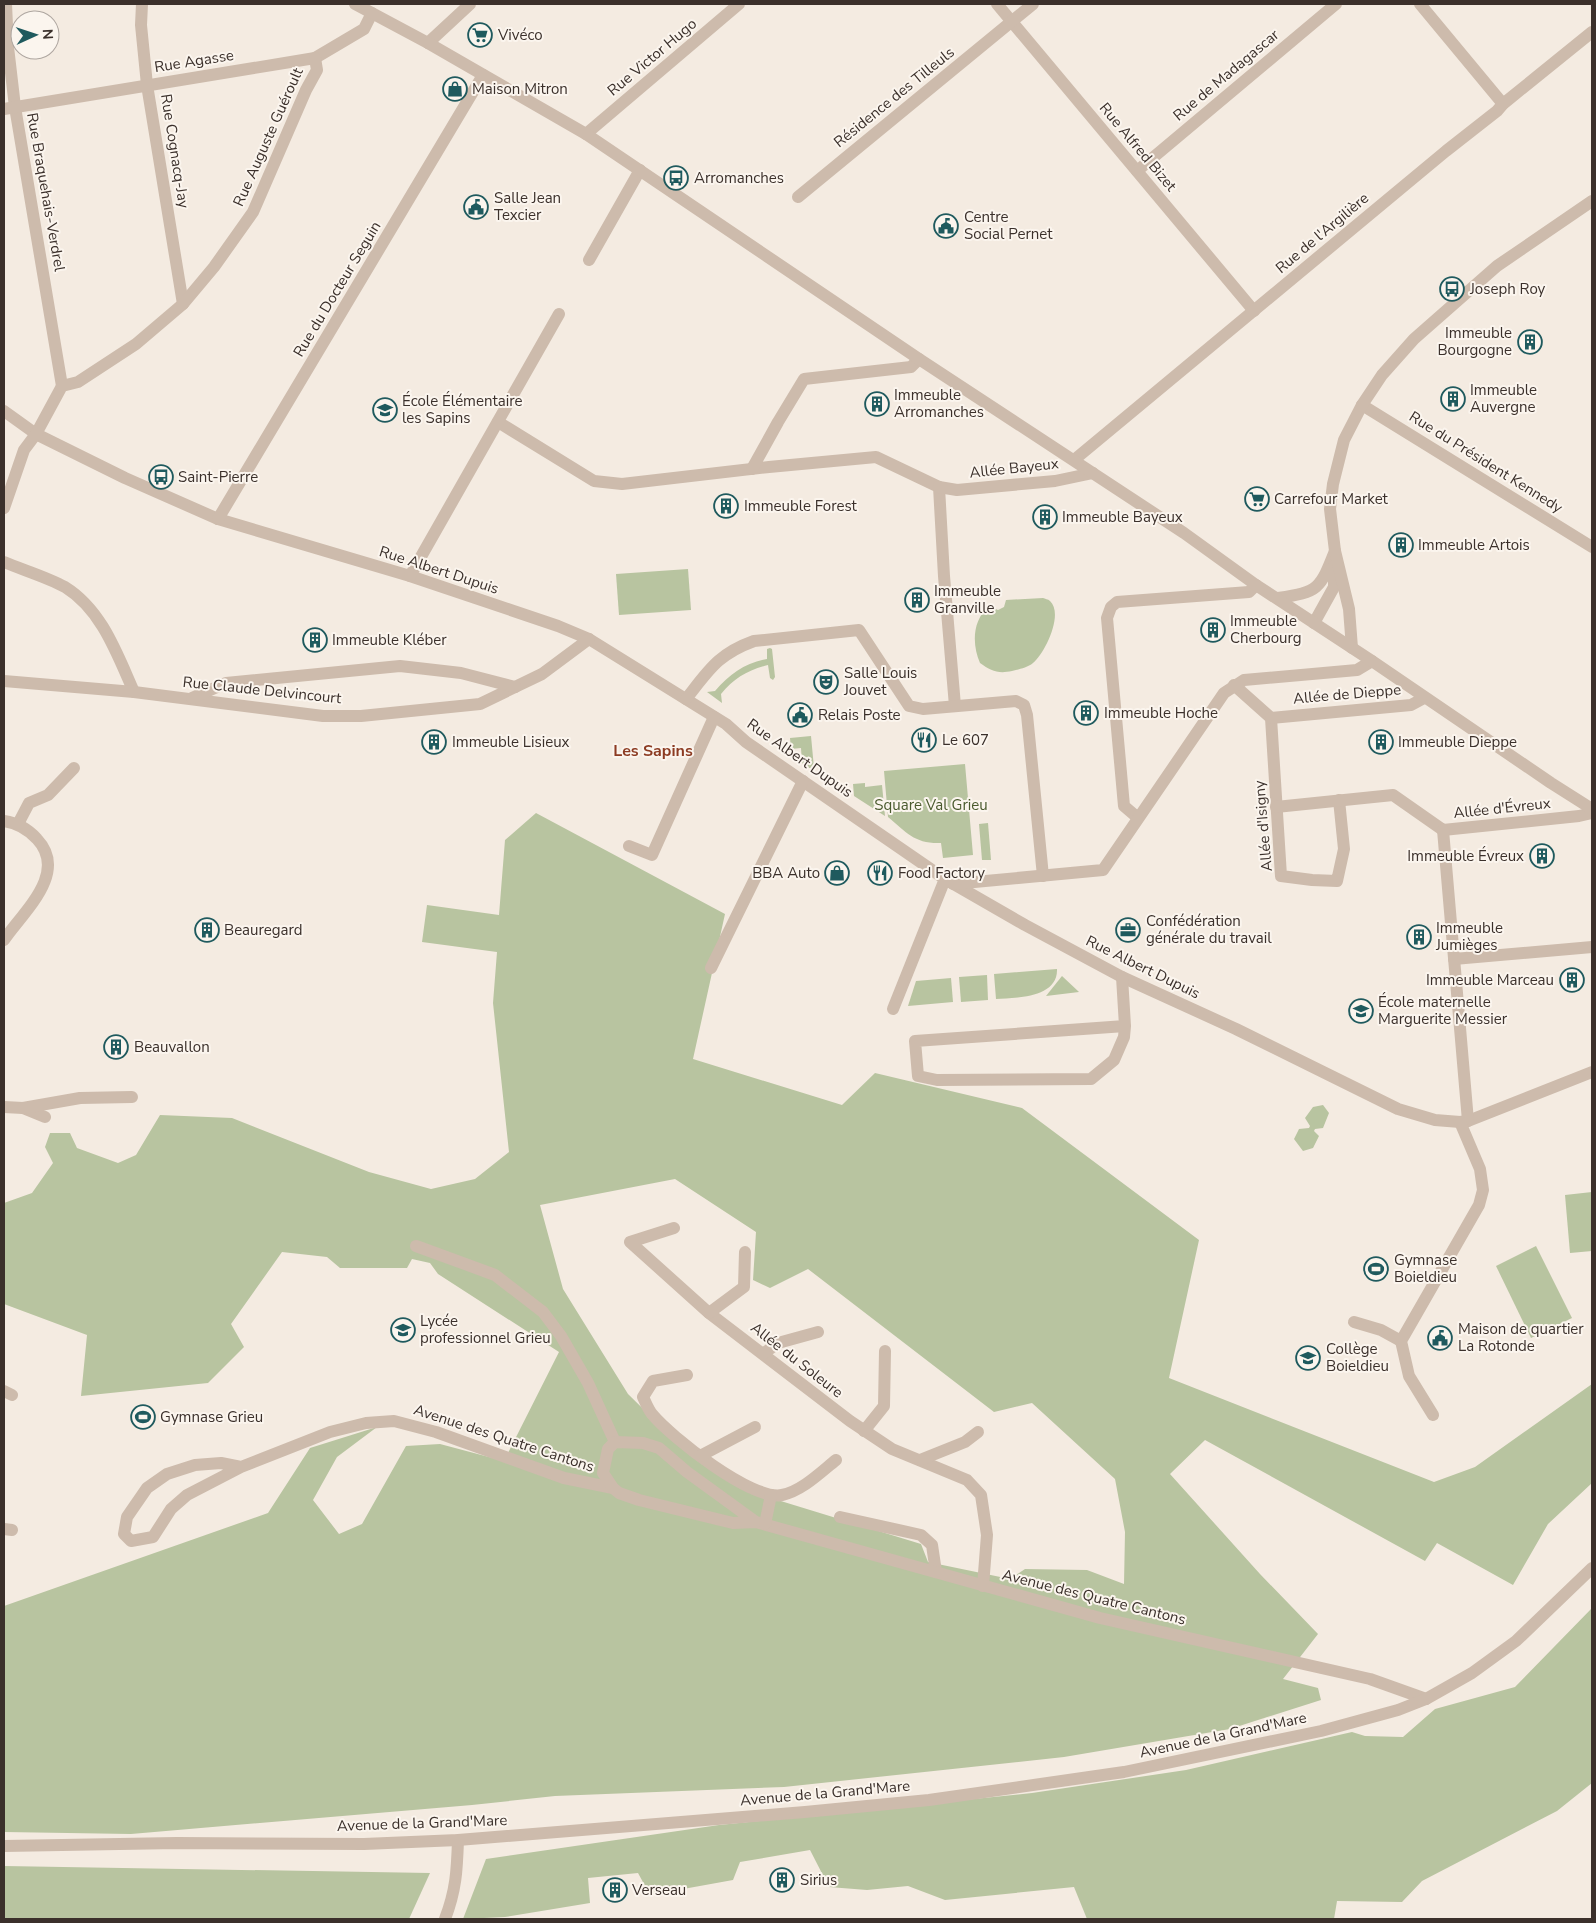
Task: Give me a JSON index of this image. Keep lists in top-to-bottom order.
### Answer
{
  "streets": {
    "street": [
      "Rue Victor Hugo",
      "Rue Agasse",
      "Rue de Madagascar",
      "Résidence des Tilleuls",
      "Rue Auguste Guéroult",
      "Rue Alfred Bizet",
      "Rue Cognacq-Jay",
      "Rue Braquehais-Verdrel",
      "Rue de l'Argilière",
      "Rue du Docteur Seguin",
      "Rue du Président Kennedy",
      "Allée Bayeux",
      "Rue Albert Dupuis",
      "Rue Claude Delvincourt",
      "Allée de Dieppe",
      "Allée d'Évreux",
      "Allée d'Isigny",
      "Allée du Soleure",
      "Avenue des Quatre Cantons",
      "Avenue de la Grand'Mare"
    ]
  },
  "crossings": [
    ["Rue Agasse", "Rue Auguste Guéroult"],
    ["Rue Agasse", "Rue Cognacq-Jay"],
    ["Rue Agasse", "Rue Braquehais-Verdrel"],
    ["Rue de Madagascar", "Rue Alfred Bizet"],
    ["Résidence des Tilleuls", "Rue Alfred Bizet"],
    ["Rue Auguste Guéroult", "Rue Cognacq-Jay"],
    ["Rue Auguste Guéroult", "Rue Braquehais-Verdrel"],
    ["Rue Alfred Bizet", "Rue de l'Argilière"],
    ["Rue du Docteur Seguin", "Rue Albert Dupuis"],
    ["Rue Albert Dupuis", "Rue Claude Delvincourt"],
    ["Allée de Dieppe", "Allée d'Isigny"],
    ["Allée d'Évreux", "Allée d'Isigny"],
    ["Allée du Soleure", "Avenue des Quatre Cantons"],
    ["Avenue des Quatre Cantons", "Avenue de la Grand'Mare"]
  ],
  "districts": ["Les Sapins"],
  "parks": ["Square Val Grieu"],
  "places": {
    "supermarket": ["Vivéco", "Carrefour Market"],
    "shop": ["Maison Mitron", "BBA Auto"],
    "bus stop": ["Arromanches", "Joseph Roy", "Saint-Pierre"],
    "public building": [
      "Salle Jean Texcier",
      "Centre Social Pernet",
      "Relais Poste",
      "Maison de quartier La Rotonde"
    ],
    "building": [
      "Immeuble Bourgogne",
      "Immeuble Auvergne",
      "Immeuble Arromanches",
      "Immeuble Forest",
      "Immeuble Bayeux",
      "Immeuble Artois",
      "Immeuble Granville",
      "Immeuble Cherbourg",
      "Immeuble Kléber",
      "Immeuble Hoche",
      "Immeuble Lisieux",
      "Immeuble Dieppe",
      "Immeuble Évreux",
      "Beauregard",
      "Immeuble Jumièges",
      "Immeuble Marceau",
      "Beauvallon",
      "Sirius",
      "Verseau"
    ],
    "school or university": [
      "École Élémentaire les Sapins",
      "École maternelle Marguerite Messier",
      "Lycée professionnel Grieu",
      "Collège Boieldieu"
    ],
    "theatre": ["Salle Louis Jouvet"],
    "restaurant": ["Le 607", "Food Factory"],
    "office": ["Confédération générale du travail"],
    "sports": ["Gymnase Boieldieu", "Gymnase Grieu"]
  },
  "north": "right"
}
